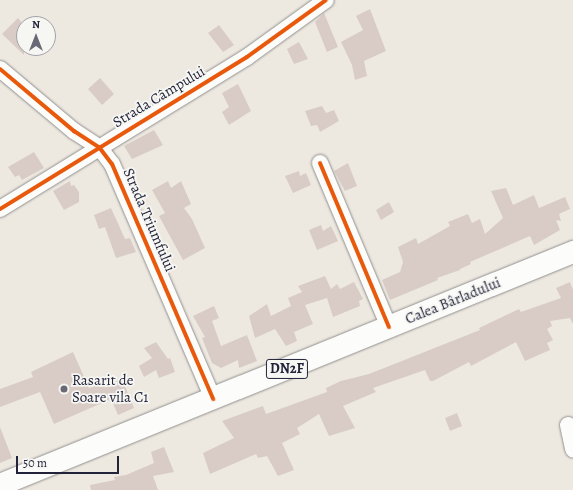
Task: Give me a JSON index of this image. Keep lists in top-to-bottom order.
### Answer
{
  "streets": {
    "main road": ["Calea Bârladului", "DN2F"],
    "street": ["Strada Câmpului", "Strada Triumfului"]
  },
  "crossings": [
    ["Strada Câmpului", "Strada Triumfului"],
    ["Strada Triumfului", "Calea Bârladului"]
  ],
  "places": ["Rasarit de Soare vila C1"],
  "scale_bar": "50 m",
  "north": "top"
}
